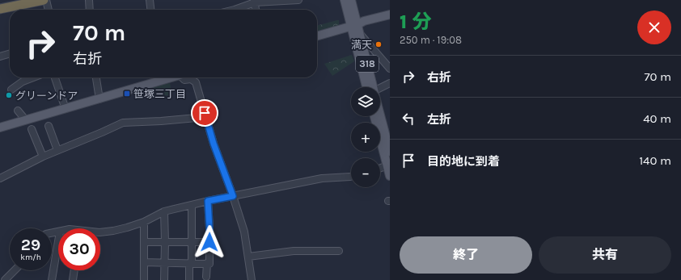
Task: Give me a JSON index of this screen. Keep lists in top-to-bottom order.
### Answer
{
  "streets": {
    "main road": ["318"]
  },
  "places": {
    "other": ["満天", "グリーンドア"],
    "transit": ["笹塚三丁目"]
  },
  "page": {
    "heading": ["1 分", "250 m · 19:08"],
    "turn": ["70 m", "右折"],
    "list": [
      {
        "name": "右折",
        "value": "70 m"
      },
      {
        "name": "左折",
        "value": "40 m"
      },
      {
        "name": "目的地に到着",
        "value": "140 m"
      }
    ],
    "map_buttons": ["+", "−"],
    "speed": "29 km/h",
    "limit": "30",
    "buttons": ["終了", "共有"]
  }
}
